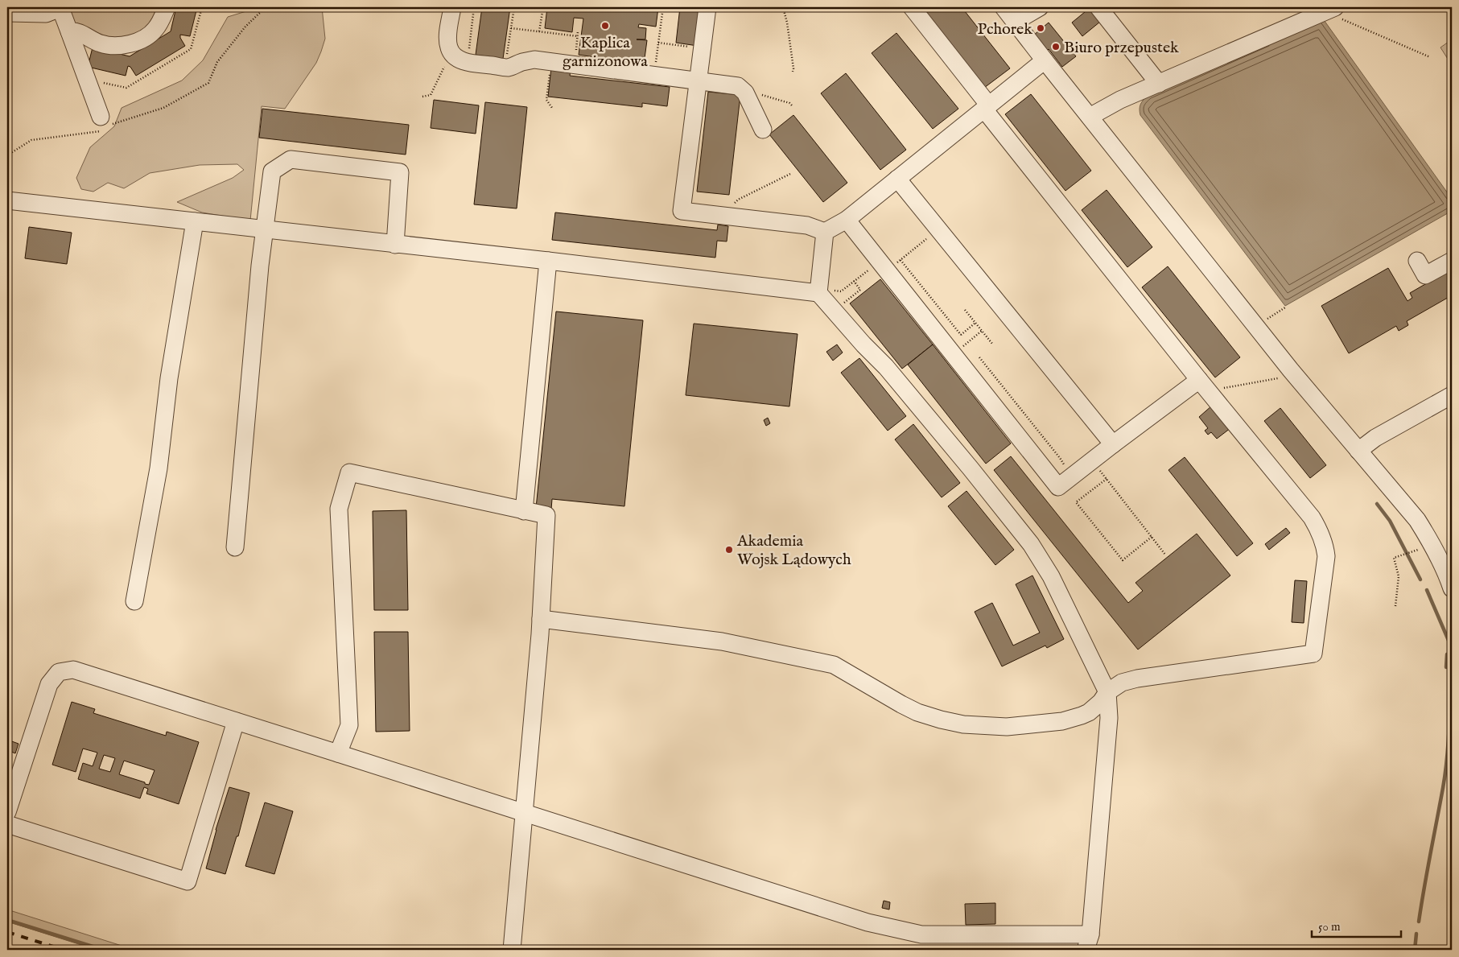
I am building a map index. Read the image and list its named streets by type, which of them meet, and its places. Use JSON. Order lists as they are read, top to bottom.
{
  "places": [
    "Kaplica garnizonowa",
    "Pchorek",
    "Biuro przepustek",
    "Akademia Wojsk Lądowych"
  ],
  "scale_bar": "50 m"
}
